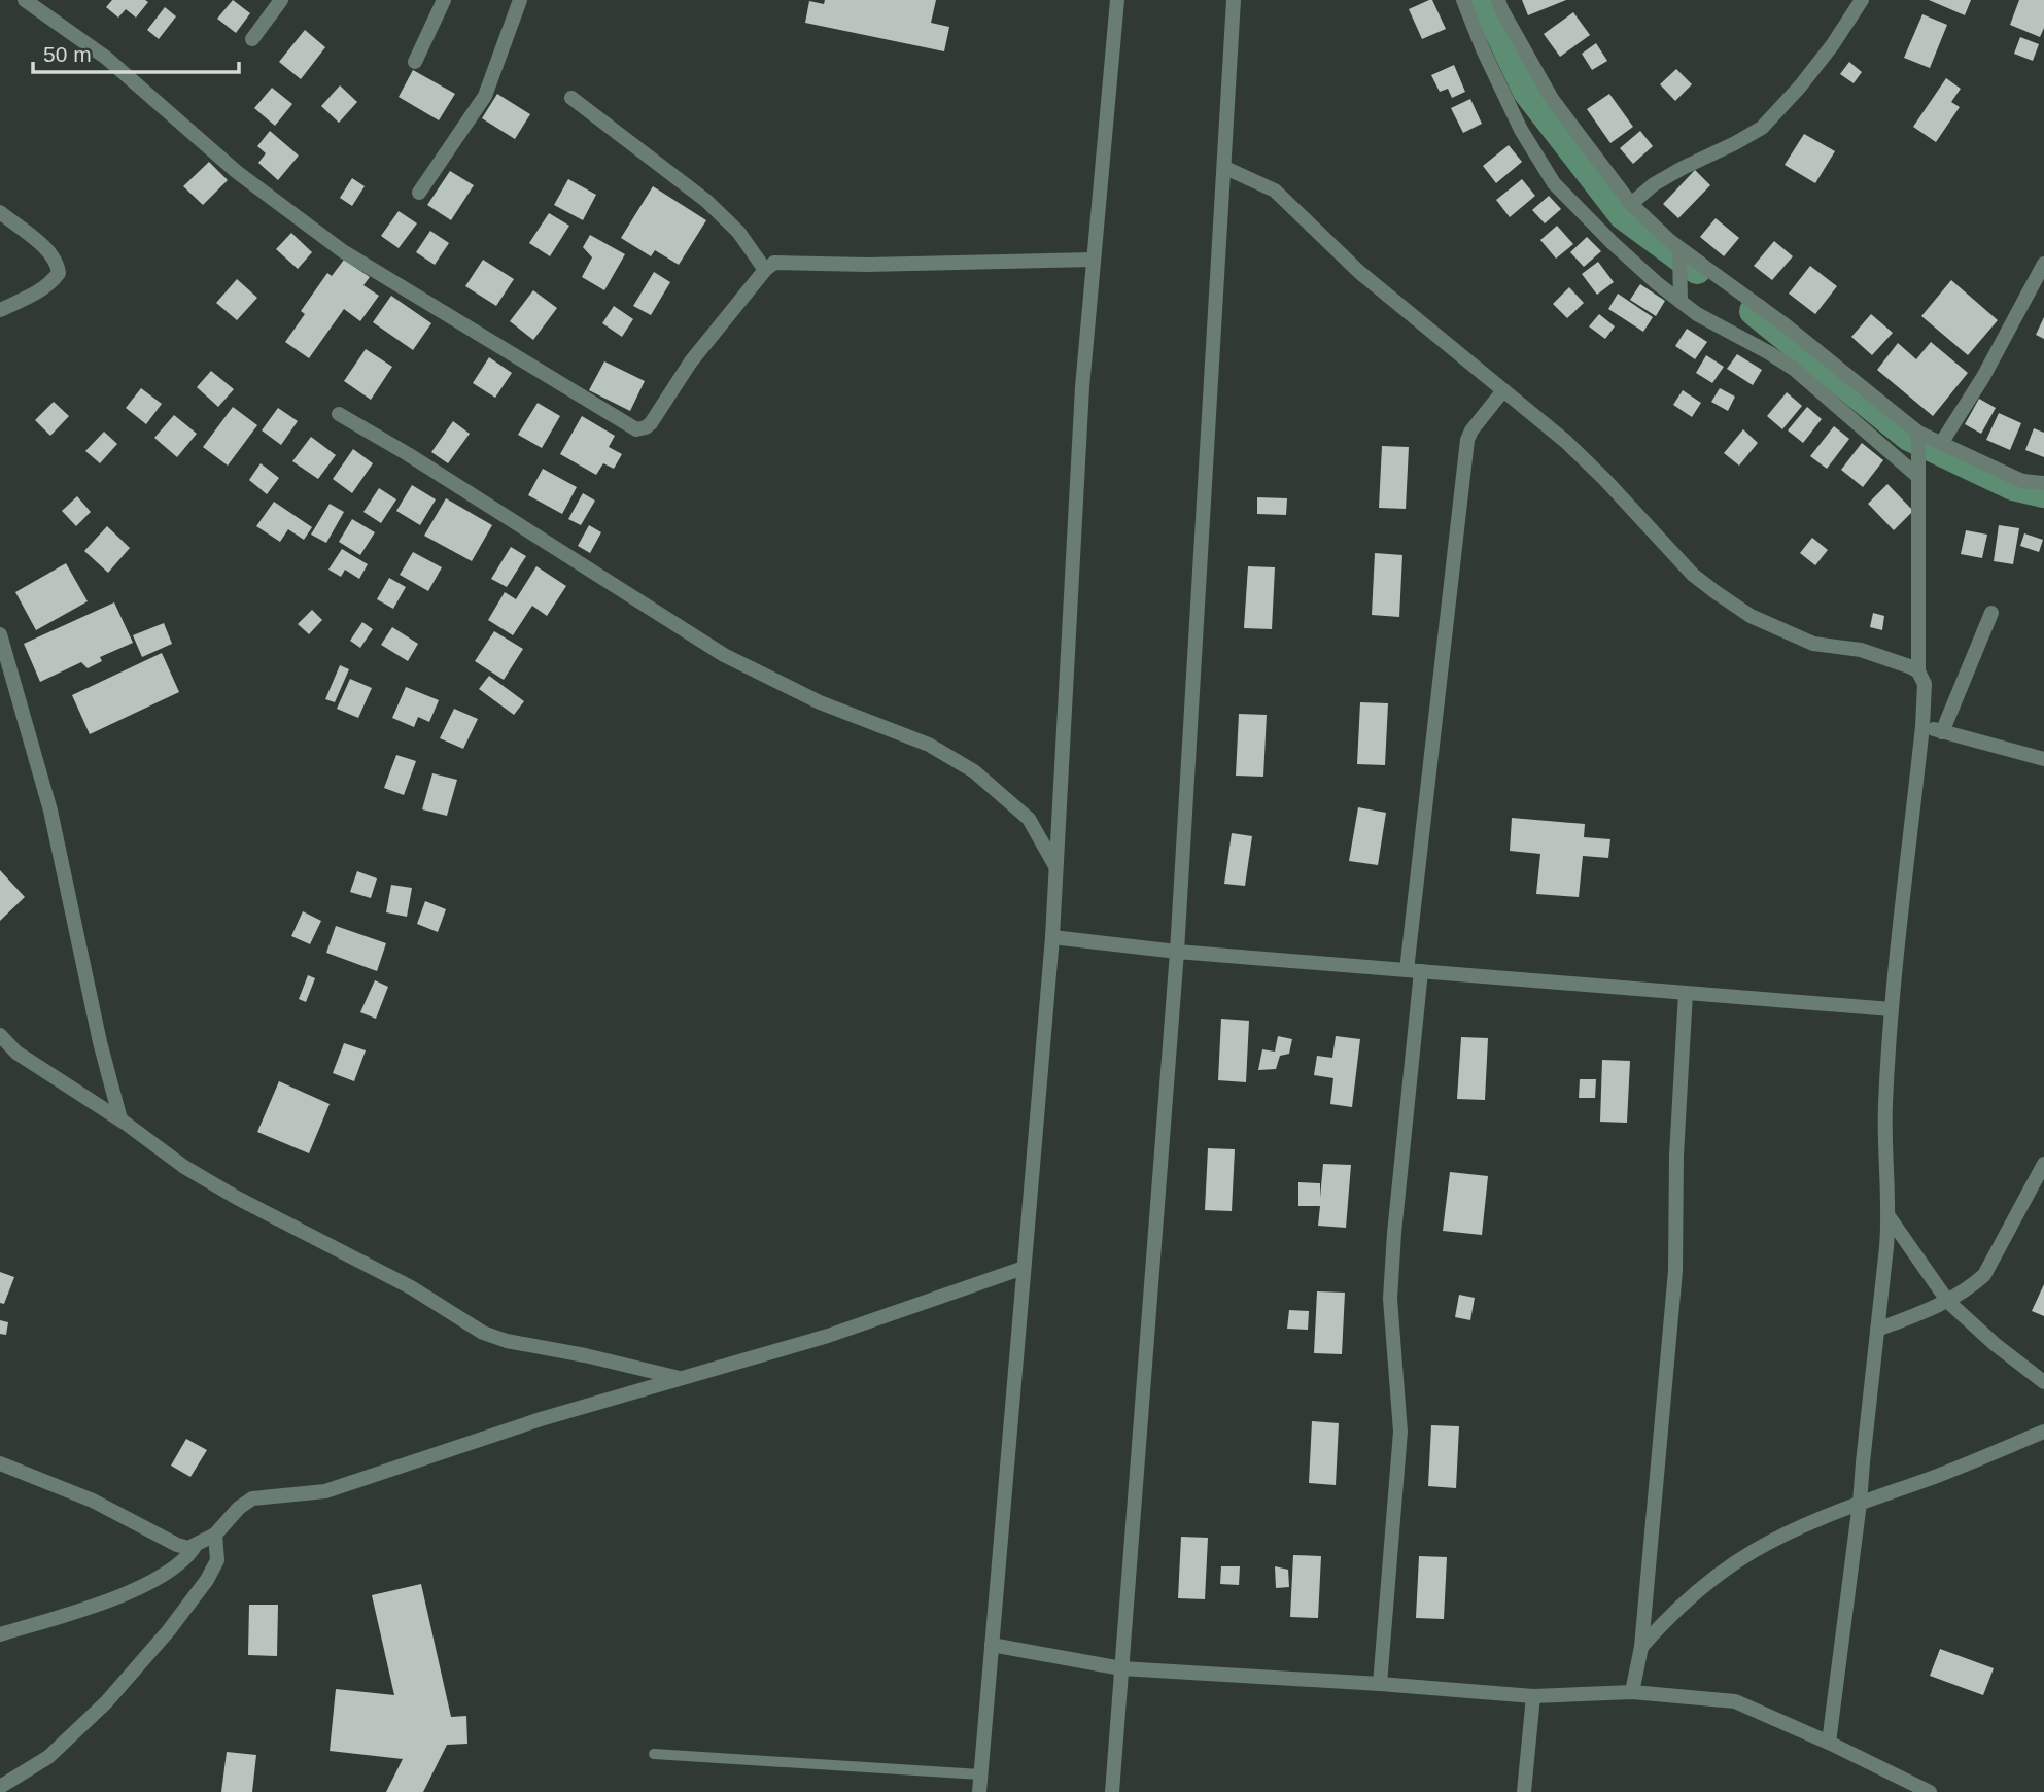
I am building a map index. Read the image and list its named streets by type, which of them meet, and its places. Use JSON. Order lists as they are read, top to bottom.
{
  "scale_bar": "50 m"
}
